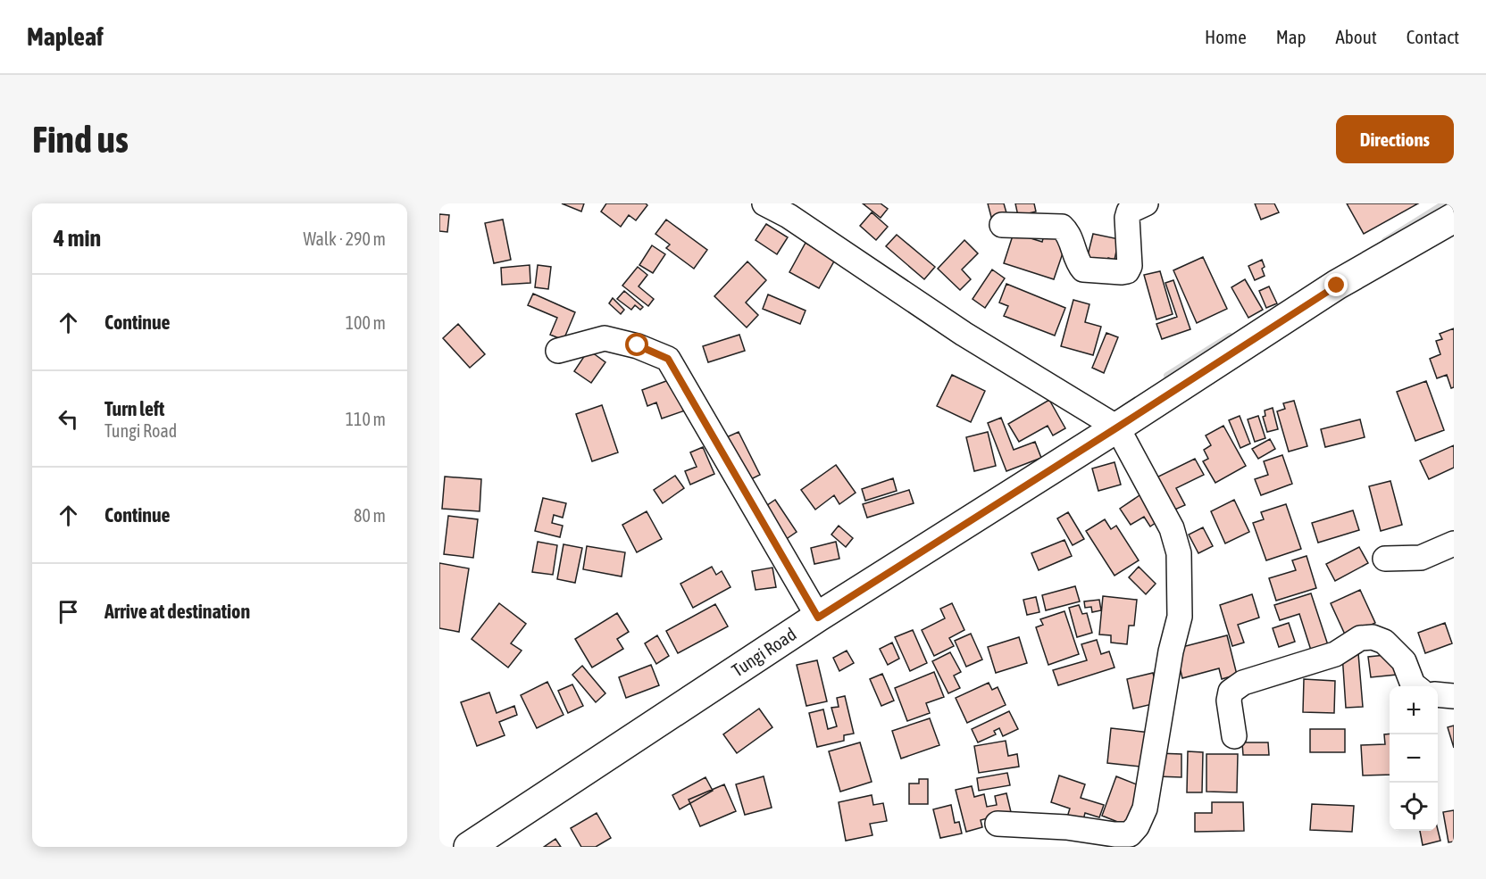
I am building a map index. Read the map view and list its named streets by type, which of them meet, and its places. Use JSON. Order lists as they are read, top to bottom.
{
  "streets": {
    "main road": ["Tungi Road"]
  },
  "page": {
    "header": "Mapleaf",
    "nav": [
      "Home",
      "Map",
      "About",
      "Contact"
    ],
    "buttons": "Directions",
    "title": "Find us",
    "heading": ["4 min", "Walk · 290 m"],
    "list": [
      ["Continue", "100 m"],
      ["Turn left", "Tungi Road", "110 m"],
      ["Continue", "80 m"],
      "Arrive at destination"
    ],
    "map_buttons": ["+", "−"]
  }
}
